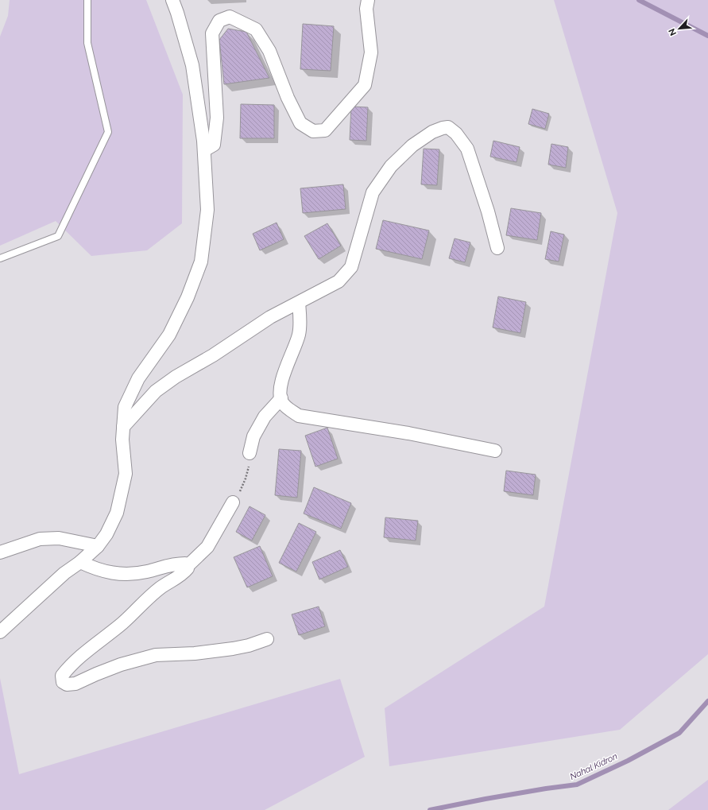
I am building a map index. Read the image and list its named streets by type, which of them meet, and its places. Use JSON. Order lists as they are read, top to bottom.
{
  "water": ["Nahal Kidron"],
  "north": "bottom left"
}
